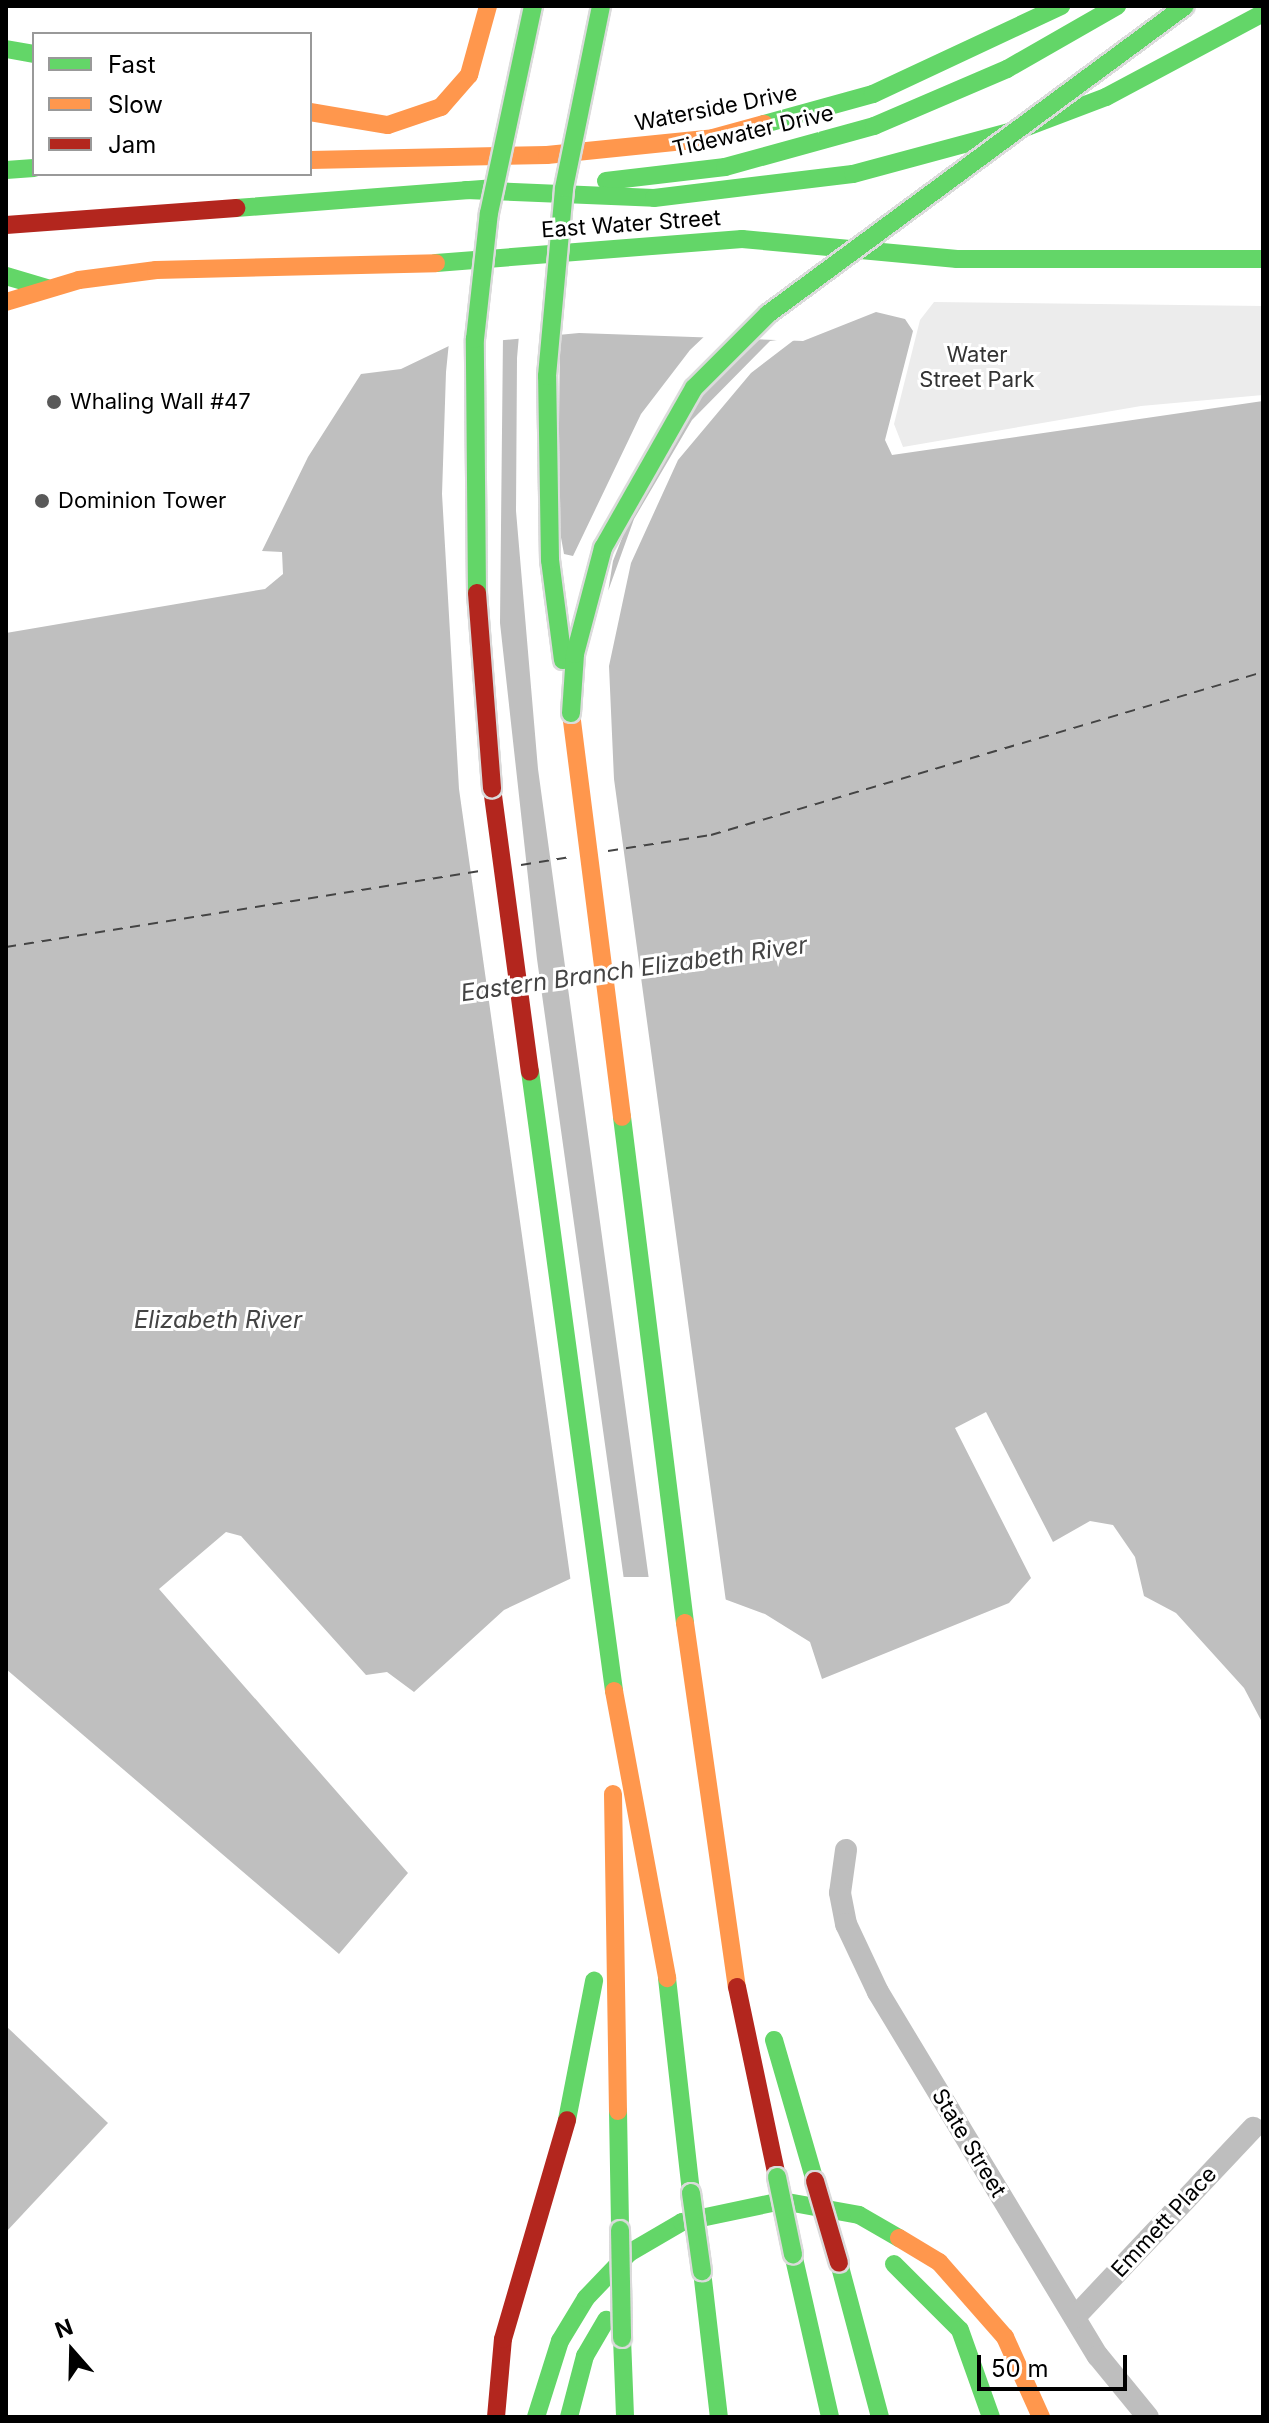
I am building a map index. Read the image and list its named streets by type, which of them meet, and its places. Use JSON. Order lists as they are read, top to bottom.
{
  "streets": {
    "main road": ["Waterside Drive", "Tidewater Drive", "East Water Street"],
    "street": ["State Street", "Emmett Place"]
  },
  "crossings": [
    ["State Street", "Emmett Place"]
  ],
  "water": ["Eastern Branch Elizabeth River", "Elizabeth River"],
  "parks": ["Water Street Park"],
  "places": ["Whaling Wall #47", "Dominion Tower"],
  "legend": ["Fast", "Slow", "Jam"],
  "scale_bar": "50 m",
  "north": "top"
}
